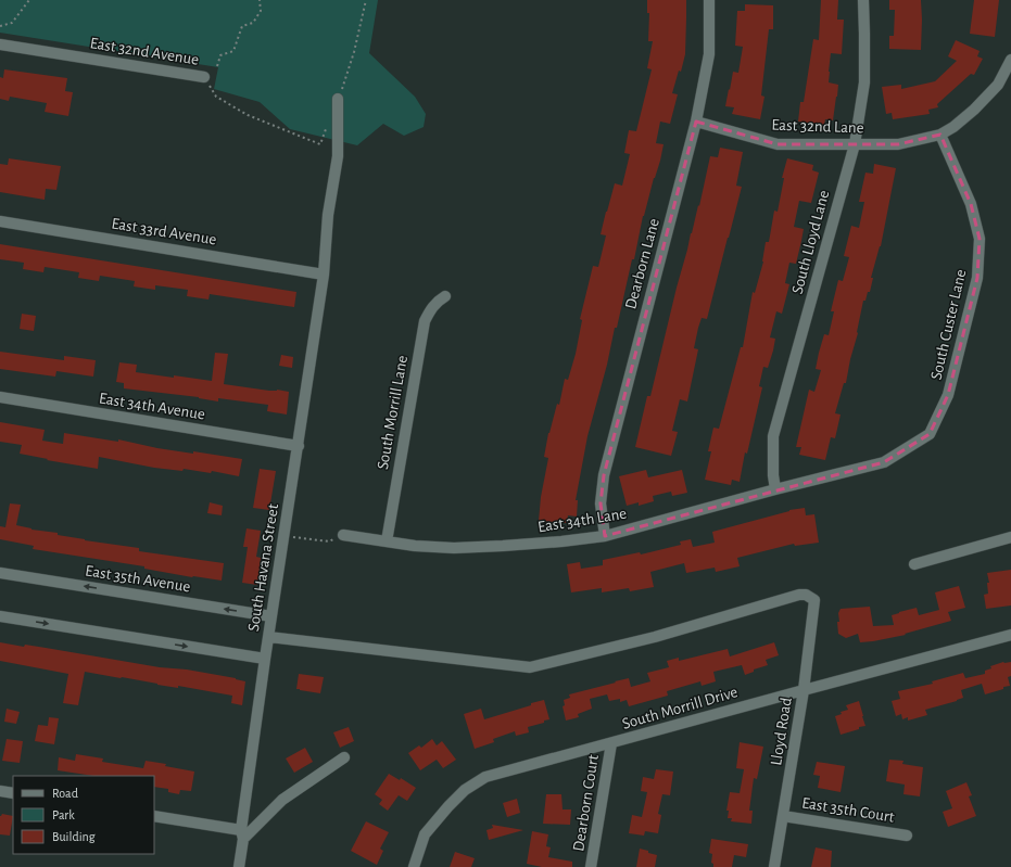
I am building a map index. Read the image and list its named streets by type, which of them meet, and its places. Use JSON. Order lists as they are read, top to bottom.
{
  "streets": {
    "street": [
      "East 32nd Avenue",
      "East 32nd Lane",
      "East 33rd Avenue",
      "South Lloyd Lane",
      "Dearborn Lane",
      "South Custer Lane",
      "East 34th Avenue",
      "South Morrill Lane",
      "East 34th Lane",
      "South Havana Street",
      "East 35th Avenue",
      "South Morrill Drive",
      "Lloyd Road",
      "Dearborn Court",
      "East 35th Court"
    ]
  },
  "crossings": [
    ["East 32nd Lane", "South Lloyd Lane"],
    ["East 32nd Lane", "Dearborn Lane"],
    ["East 32nd Lane", "South Custer Lane"],
    ["East 33rd Avenue", "South Havana Street"],
    ["South Lloyd Lane", "East 34th Lane"],
    ["Dearborn Lane", "East 34th Lane"],
    ["South Custer Lane", "East 34th Lane"],
    ["East 34th Avenue", "South Havana Street"],
    ["South Morrill Lane", "East 34th Lane"],
    ["South Havana Street", "East 35th Avenue"],
    ["South Havana Street", "Lloyd Road"],
    ["South Morrill Drive", "Lloyd Road"],
    ["South Morrill Drive", "Dearborn Court"],
    ["Lloyd Road", "East 35th Court"]
  ],
  "legend": ["Road", "Park", "Building"]
}
